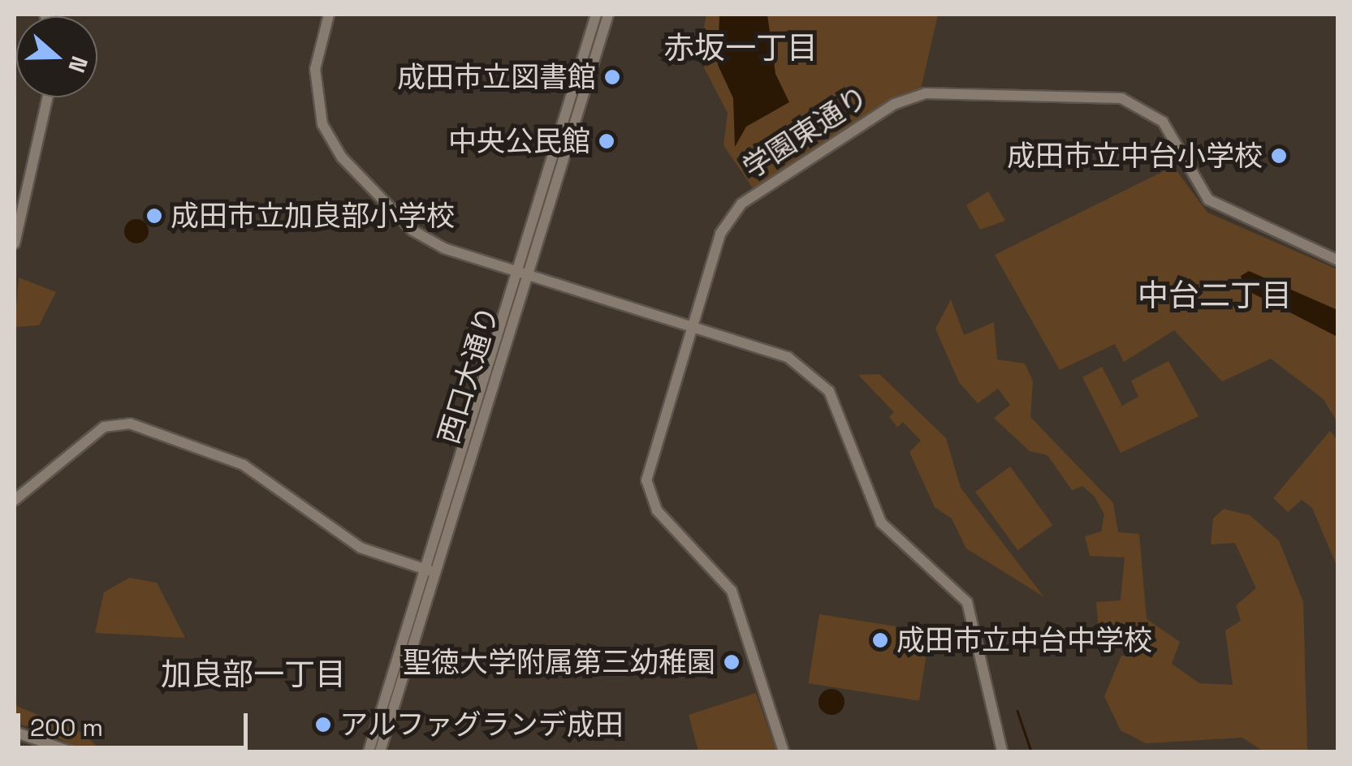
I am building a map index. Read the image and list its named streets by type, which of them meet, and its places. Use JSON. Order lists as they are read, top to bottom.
{
  "streets": {
    "street": ["学園東通り", "西口大通り"]
  },
  "districts": ["赤坂一丁目", "中台二丁目", "加良部一丁目"],
  "places": [
    "成田市立図書館",
    "中央公民館",
    "成田市立中台小学校",
    "成田市立加良部小学校",
    "成田市立中台中学校",
    "聖徳大学附属第三幼稚園",
    "アルファグランデ成田"
  ],
  "scale_bar": "200 m",
  "north": "right"
}
